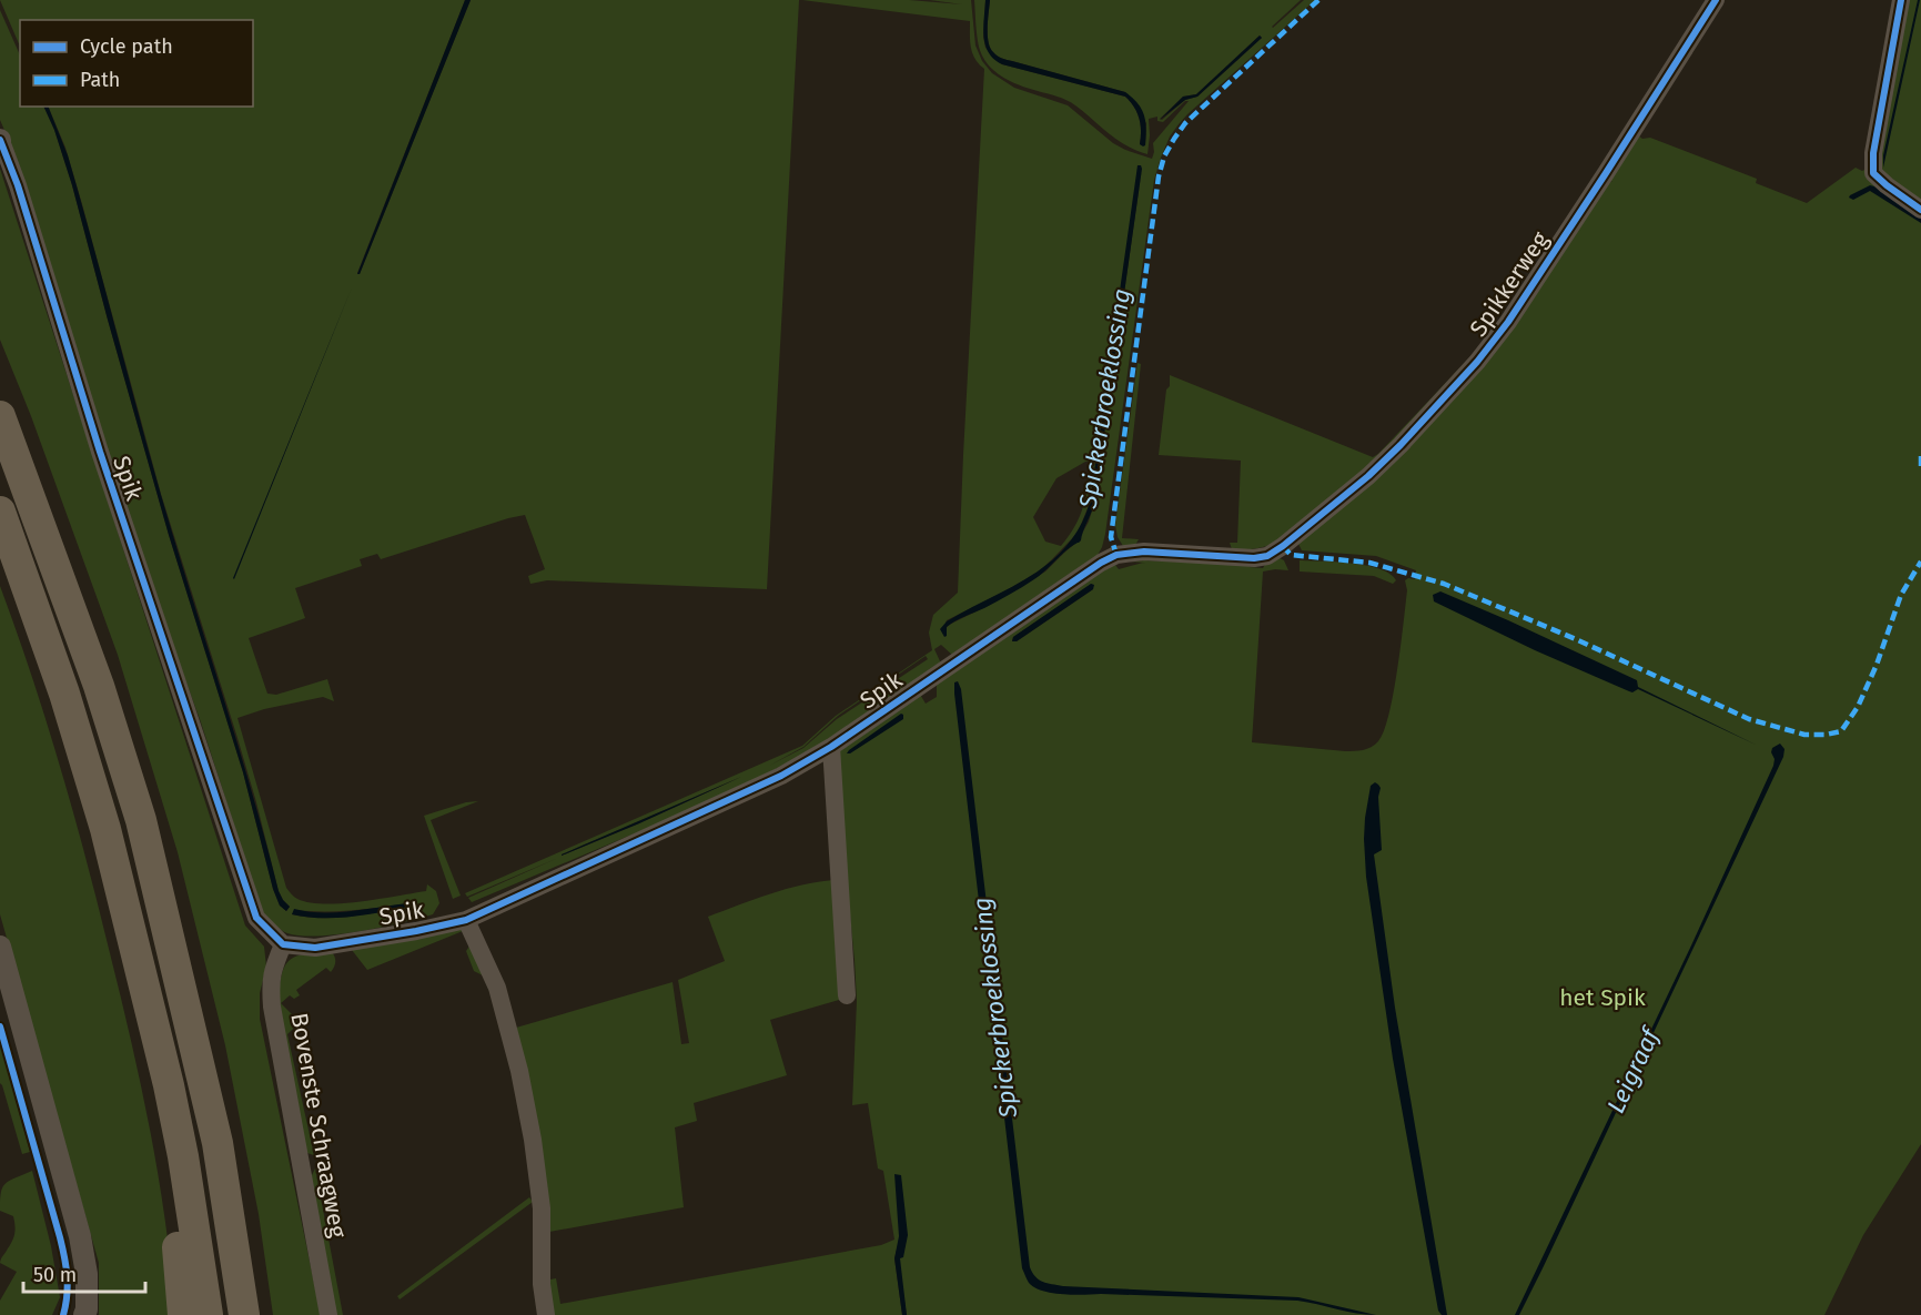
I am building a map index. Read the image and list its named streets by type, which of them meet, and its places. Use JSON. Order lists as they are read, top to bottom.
{
  "streets": {
    "street": ["Spikkerweg", "Spik", "Bovenste Schraagweg"]
  },
  "crossings": [
    ["Spikkerweg", "Spik"],
    ["Spik", "Bovenste Schraagweg"]
  ],
  "water": ["Spickerbroeklossing", "Leigraaf"],
  "parks": ["het Spik"],
  "legend": ["Cycle path", "Path"],
  "scale_bar": "50 m"
}
